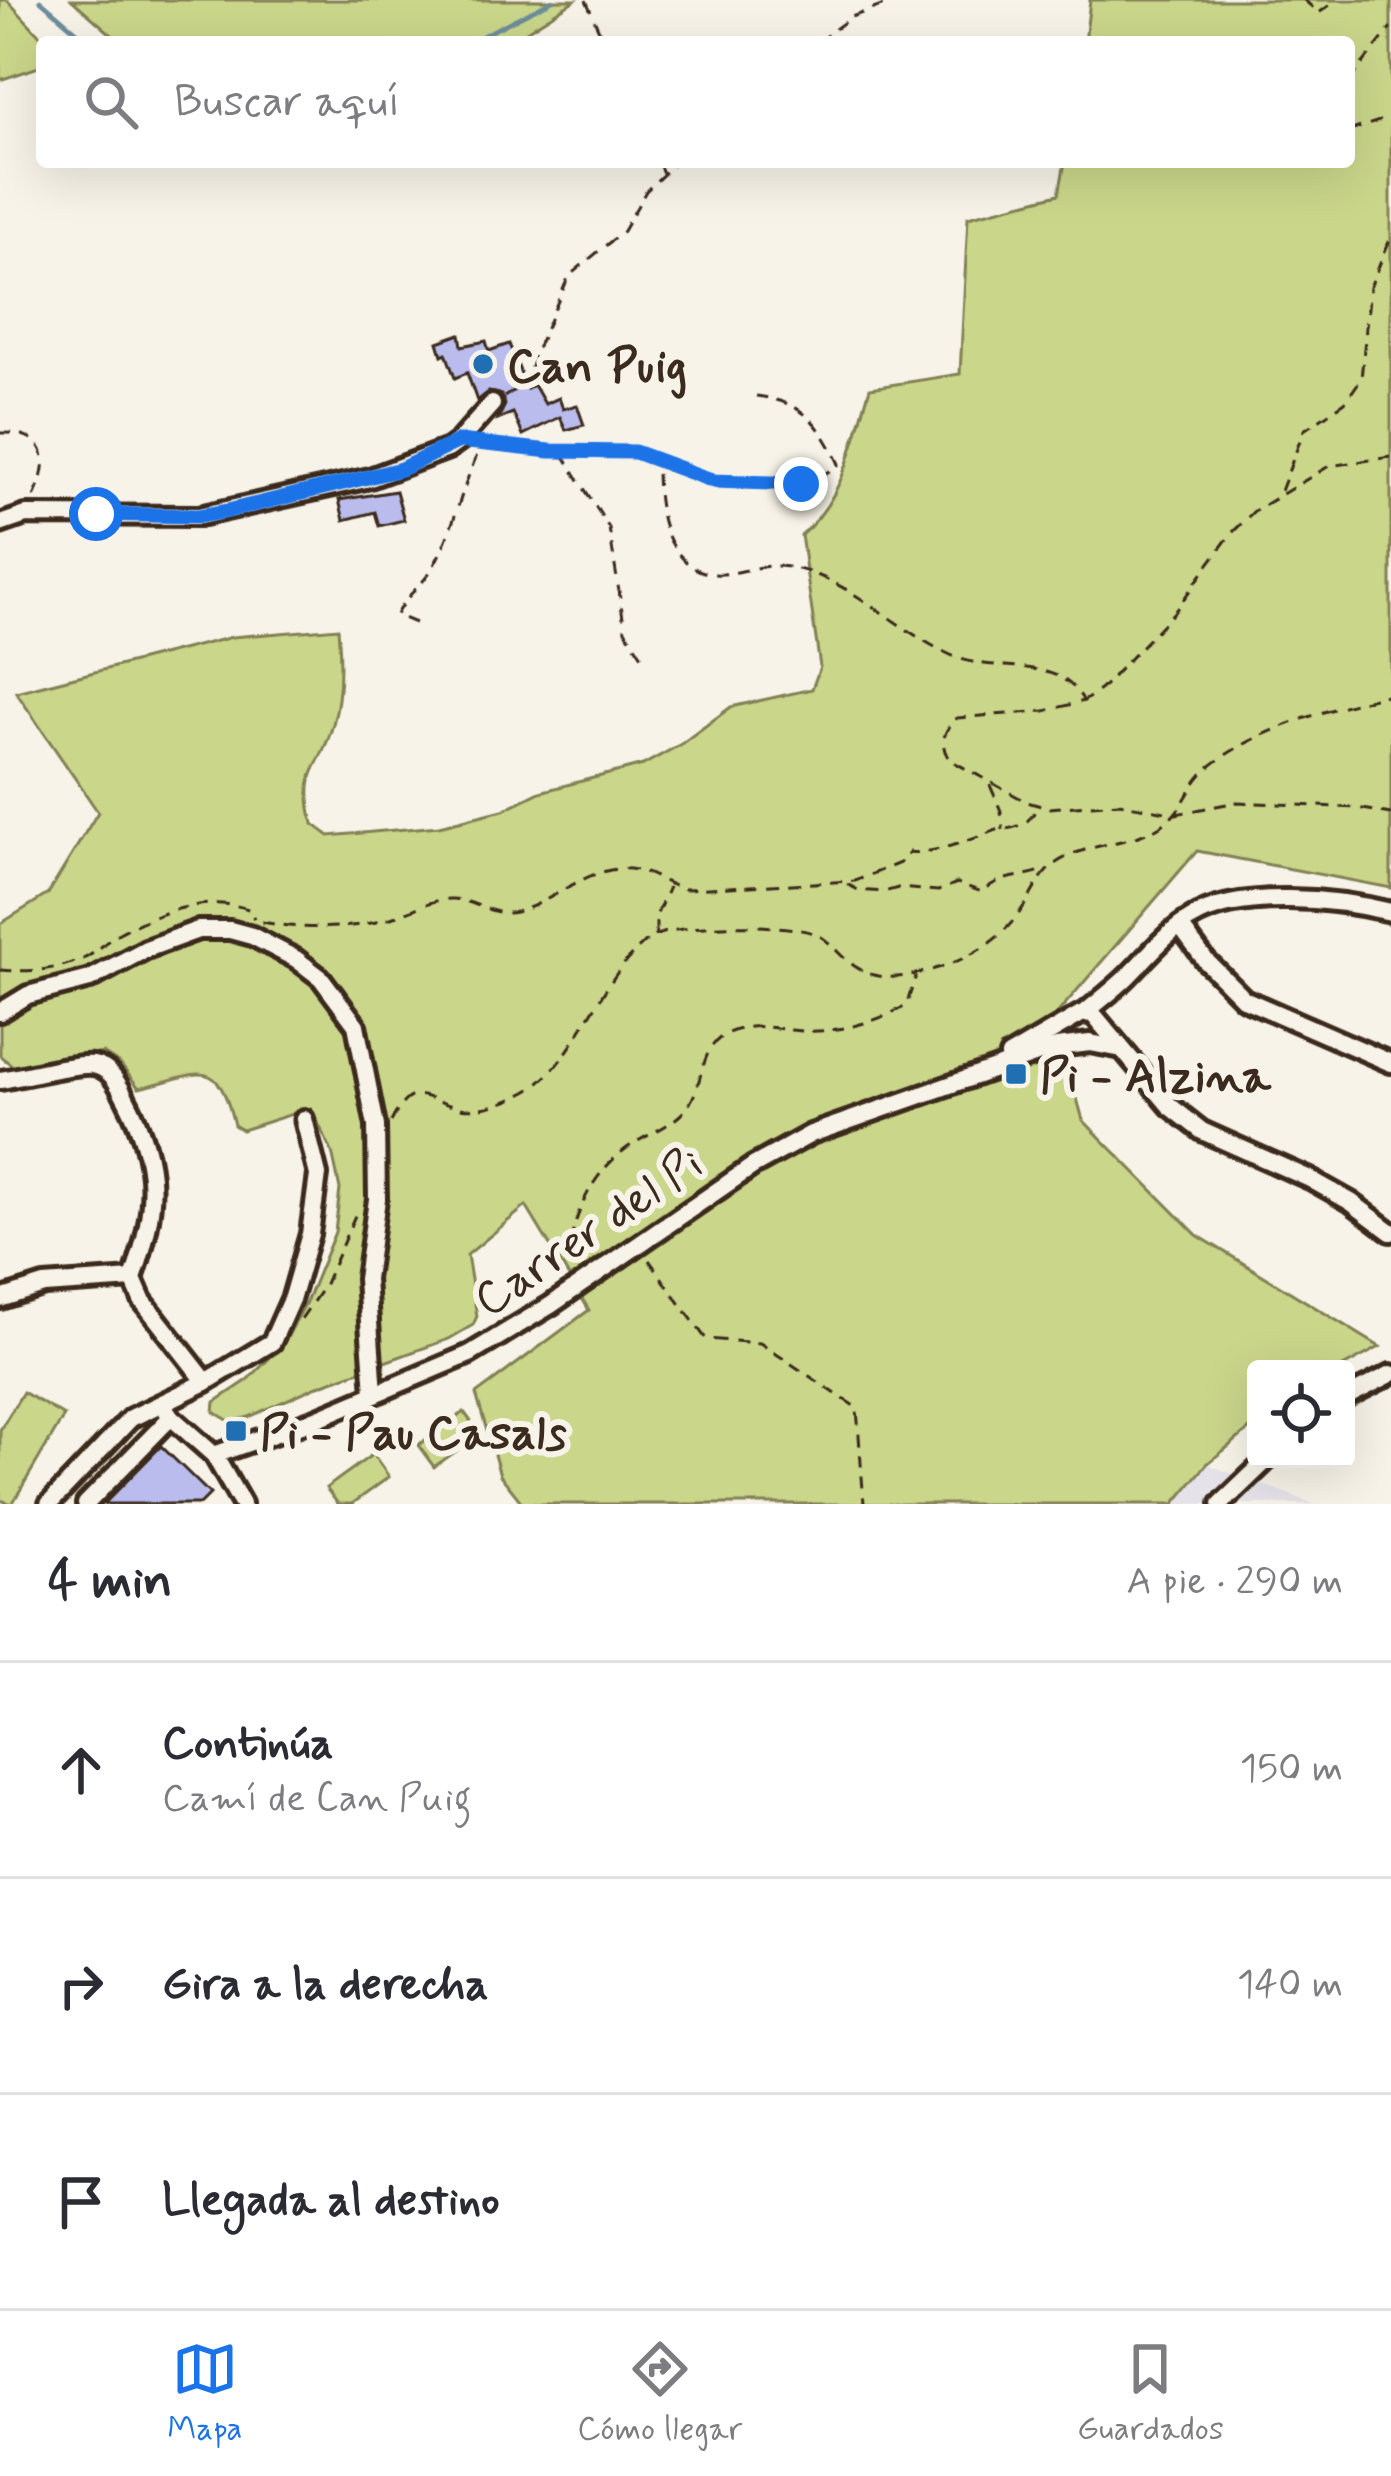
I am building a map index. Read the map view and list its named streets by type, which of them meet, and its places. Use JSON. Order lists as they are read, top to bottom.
{
  "streets": {
    "street": ["Carrer del Pi"]
  },
  "places": {
    "other": ["Can Puig"],
    "transit": ["Pi - Alzina", "Pi - Pau Casals"]
  },
  "page": {
    "search": "Buscar aquí",
    "heading": ["4 min", "A pie · 290 m"],
    "list": [
      ["Continúa", "Camí de Can Puig", "150 m"],
      ["Gira a la derecha", "140 m"],
      "Llegada al destino"
    ],
    "nav": ["Mapa", "Cómo llegar", "Guardados"]
  }
}
